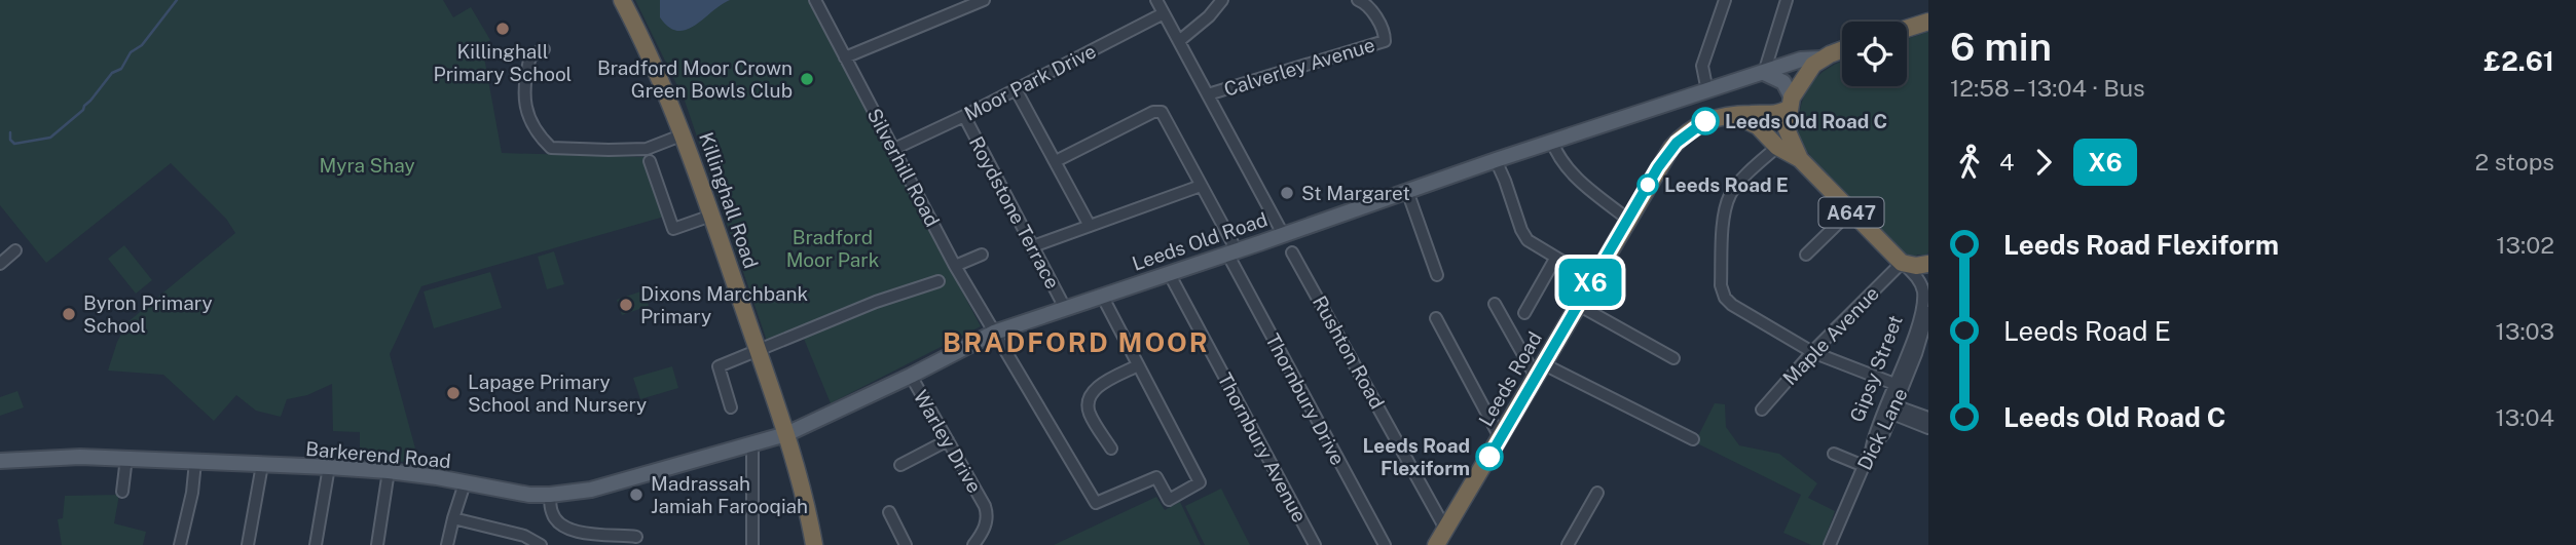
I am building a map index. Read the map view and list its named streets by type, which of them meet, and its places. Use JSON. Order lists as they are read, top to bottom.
{
  "streets": {
    "highway": [
      "Killinghall Road",
      "A647",
      "Gipsy Street",
      "Leeds Road"
    ],
    "main road": ["Leeds Old Road", "Barkerend Road"],
    "street": [
      "Calverley Avenue",
      "Moor Park Drive",
      "Silverhill Road",
      "Roydstone Terrace",
      "Maple Avenue",
      "Rushton Road",
      "Thornbury Drive",
      "Dick Lane",
      "Warley Drive",
      "Thornbury Avenue"
    ]
  },
  "crossings": [
    ["Moor Park Drive", "Silverhill Road"],
    ["Moor Park Drive", "Roydstone Terrace"],
    ["Silverhill Road", "Leeds Old Road"],
    ["Killinghall Road", "Leeds Old Road"],
    ["Killinghall Road", "Barkerend Road"],
    ["Roydstone Terrace", "Leeds Old Road"],
    ["A647", "Gipsy Street"],
    ["A647", "Leeds Road"],
    ["Leeds Old Road", "Thornbury Drive"],
    ["Leeds Old Road", "Warley Drive"],
    ["Leeds Old Road", "Thornbury Avenue"],
    ["Leeds Old Road", "Barkerend Road"],
    ["Maple Avenue", "Gipsy Street"],
    ["Rushton Road", "Leeds Road"],
    ["Gipsy Street", "Dick Lane"]
  ],
  "districts": ["BRADFORD MOOR"],
  "parks": ["Myra Shay", "Bradford Moor Park"],
  "places": [
    "Killinghall Primary School",
    "Bradford Moor Crown Green Bowls Club",
    "Leeds Old Road C",
    "Leeds Road E",
    "St Margaret",
    "Dixons Marchbank Primary",
    "Byron Primary School",
    "Lapage Primary School and Nursery",
    "Leeds Road Flexiform",
    "Madrassah Jamiah Farooqiah"
  ],
  "lines": ["bus line X6"],
  "page": {
    "on_map": "X6",
    "heading": ["6 min", "12:58 – 13:04 · Bus", "£2.61"],
    "legs": ["4", "X6", "2 stops"],
    "list": [
      {
        "name": "Leeds Road Flexiform",
        "value": "13:02"
      },
      {
        "name": "Leeds Road E",
        "value": "13:03"
      },
      {
        "name": "Leeds Old Road C",
        "value": "13:04"
      }
    ]
  }
}
